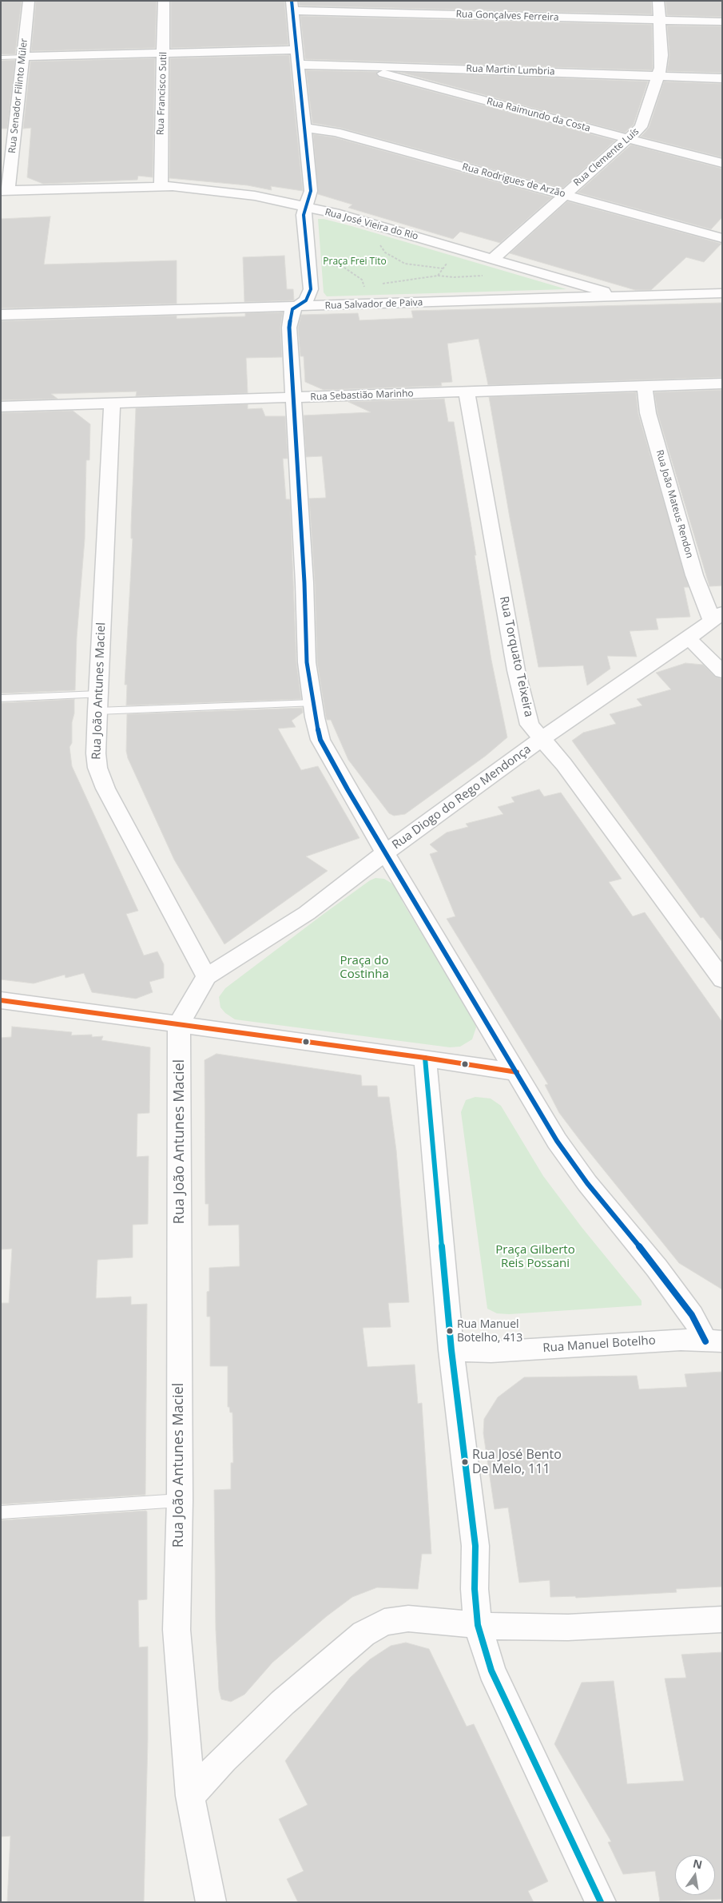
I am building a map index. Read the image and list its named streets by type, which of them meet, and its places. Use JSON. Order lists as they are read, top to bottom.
{
  "streets": {
    "street": [
      "Rua Gonçalves Ferreira",
      "Rua Martin Lumbria",
      "Rua Francisco Sutil",
      "Rua Senador Filinto Müler",
      "Rua Raimundo da Costa",
      "Rua Clemente Luís",
      "Rua Rodrigues de Arzão",
      "Rua José Vieira do Rio",
      "Rua Salvador de Paiva",
      "Rua Sebastião Marinho",
      "Rua João Mateus Rendon",
      "Rua Torquato Teixeira",
      "Rua João Antunes Maciel",
      "Rua Diogo do Rego Mendonça",
      "Rua Manuel Botelho"
    ]
  },
  "crossings": [
    ["Rua Gonçalves Ferreira", "Rua Clemente Luís"],
    ["Rua Martin Lumbria", "Rua Raimundo da Costa"],
    ["Rua Martin Lumbria", "Rua Clemente Luís"],
    ["Rua Francisco Sutil", "Rua José Vieira do Rio"],
    ["Rua Senador Filinto Müler", "Rua José Vieira do Rio"],
    ["Rua Raimundo da Costa", "Rua Clemente Luís"],
    ["Rua Clemente Luís", "Rua Rodrigues de Arzão"],
    ["Rua Clemente Luís", "Rua José Vieira do Rio"],
    ["Rua José Vieira do Rio", "Rua Salvador de Paiva"],
    ["Rua Sebastião Marinho", "Rua João Mateus Rendon"],
    ["Rua Sebastião Marinho", "Rua Torquato Teixeira"],
    ["Rua Sebastião Marinho", "Rua João Antunes Maciel"],
    ["Rua João Mateus Rendon", "Rua Diogo do Rego Mendonça"],
    ["Rua Torquato Teixeira", "Rua Diogo do Rego Mendonça"],
    ["Rua João Antunes Maciel", "Rua Diogo do Rego Mendonça"]
  ],
  "parks": ["Praça Frei Tito", "Praça do Costinha", "Praça Gilberto Reis Possani"],
  "places": ["Rua Manuel Botelho, 413", "Rua José Bento De Melo, 111"],
  "north": "top"
}
